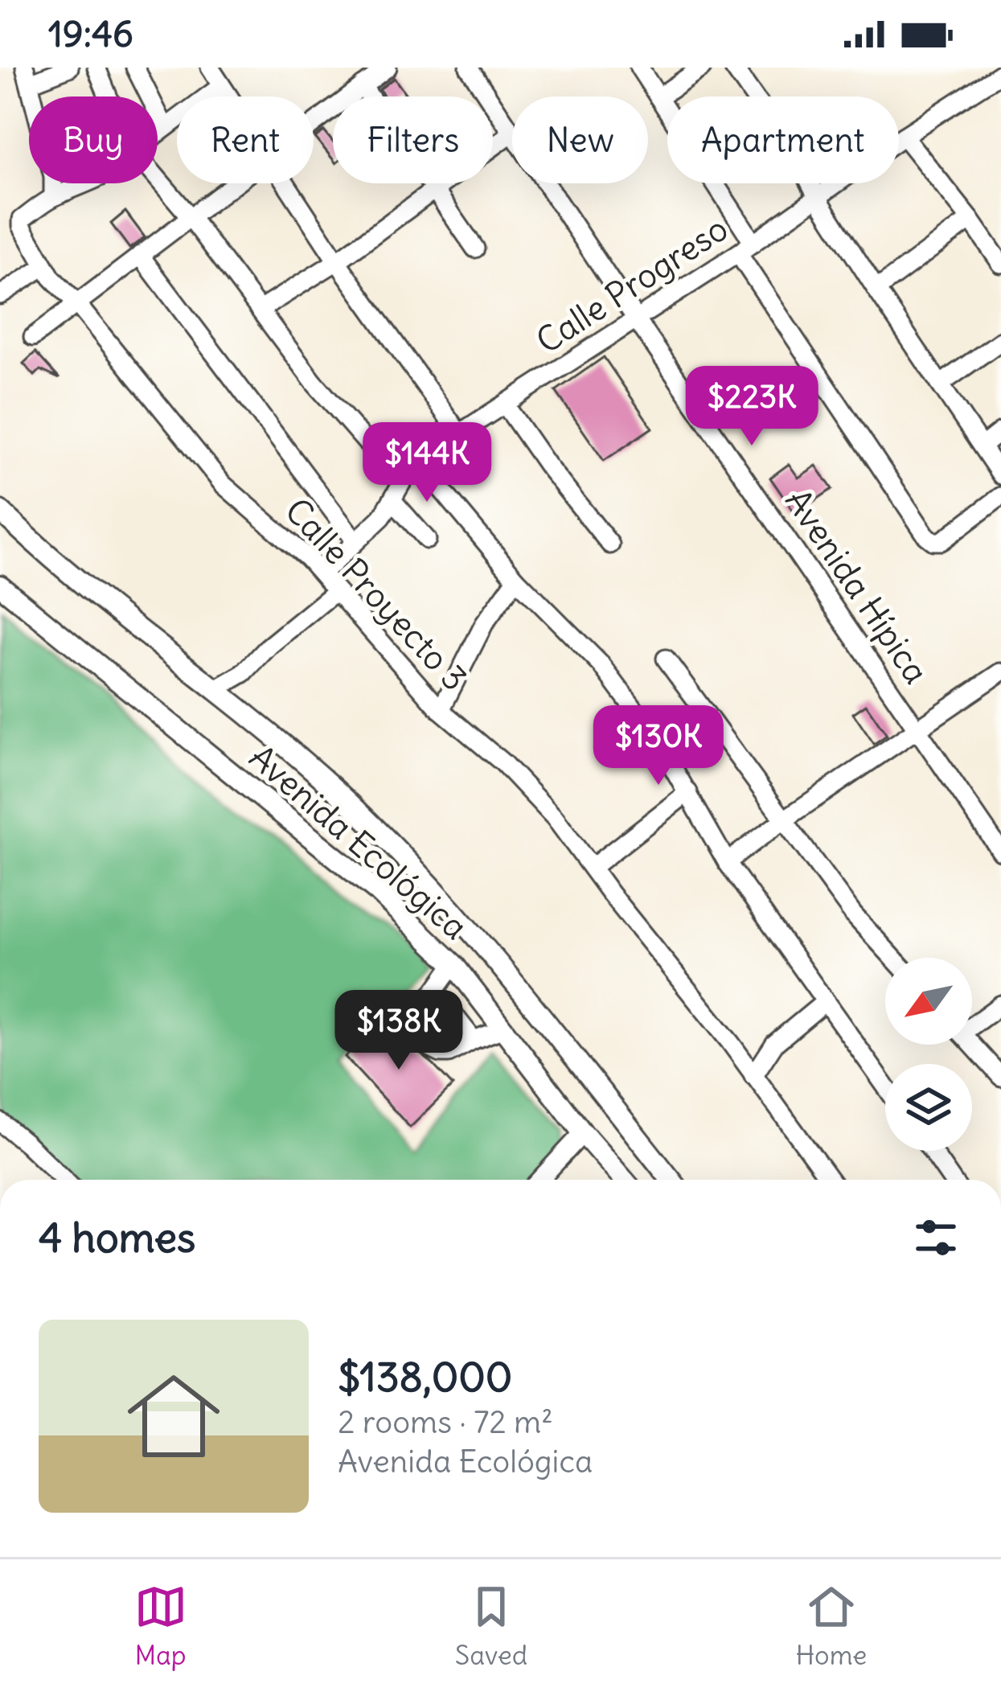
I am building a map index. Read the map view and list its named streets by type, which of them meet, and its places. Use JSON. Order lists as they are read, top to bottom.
{
  "streets": {
    "main road": ["Avenida Ecológica"],
    "street": ["Calle Progreso", "Avenida Hípica", "Calle Proyecto 3"]
  },
  "crossings": [
    ["Calle Progreso", "Avenida Hípica"],
    ["Calle Progreso", "Calle Proyecto 3"]
  ],
  "north": "bottom left",
  "page": {
    "status": "19:46",
    "chip": [
      "Buy",
      "Rent",
      "Filters",
      "New",
      "Apartment"
    ],
    "price": [
      "$223K",
      "$144K",
      "$130K",
      "$138K"
    ],
    "heading": "4 homes",
    "list": [
      {
        "name": "$138,000",
        "note": "2 rooms · 72 m² · Avenida Ecológica"
      }
    ],
    "tabs": ["Map", "Saved", "Home"]
  }
}
